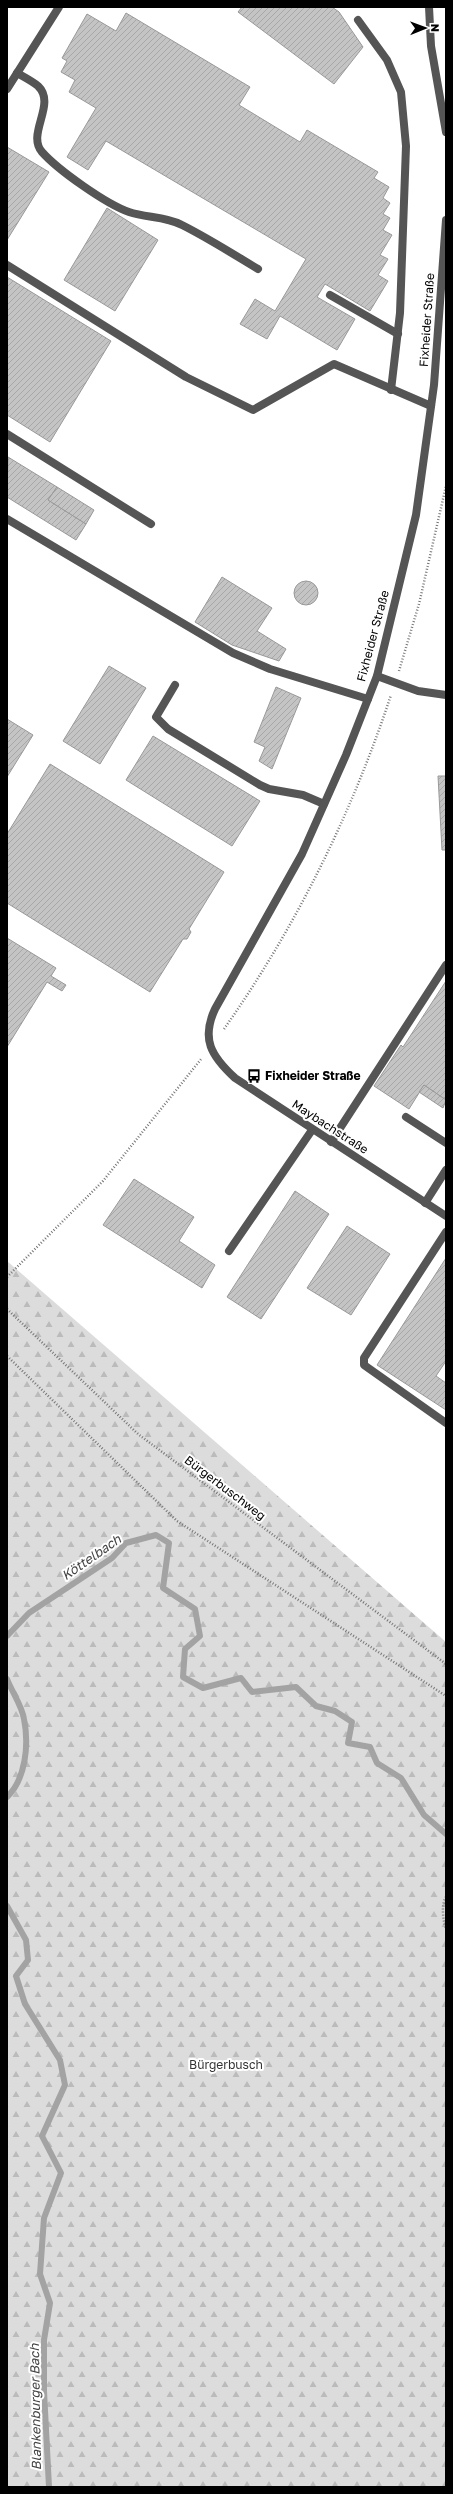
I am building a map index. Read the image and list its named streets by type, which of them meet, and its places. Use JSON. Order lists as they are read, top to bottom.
{
  "streets": {
    "street": ["Fixheider Straße", "Maybachstraße"],
    "path": ["Bürgerbuschweg"]
  },
  "crossings": [
    ["Fixheider Straße", "Maybachstraße"]
  ],
  "water": ["Köttelbach", "Blankenburger Bach"],
  "parks": ["Bürgerbusch"],
  "places": {
    "bus stop": ["Fixheider Straße"]
  },
  "north": "right"
}
